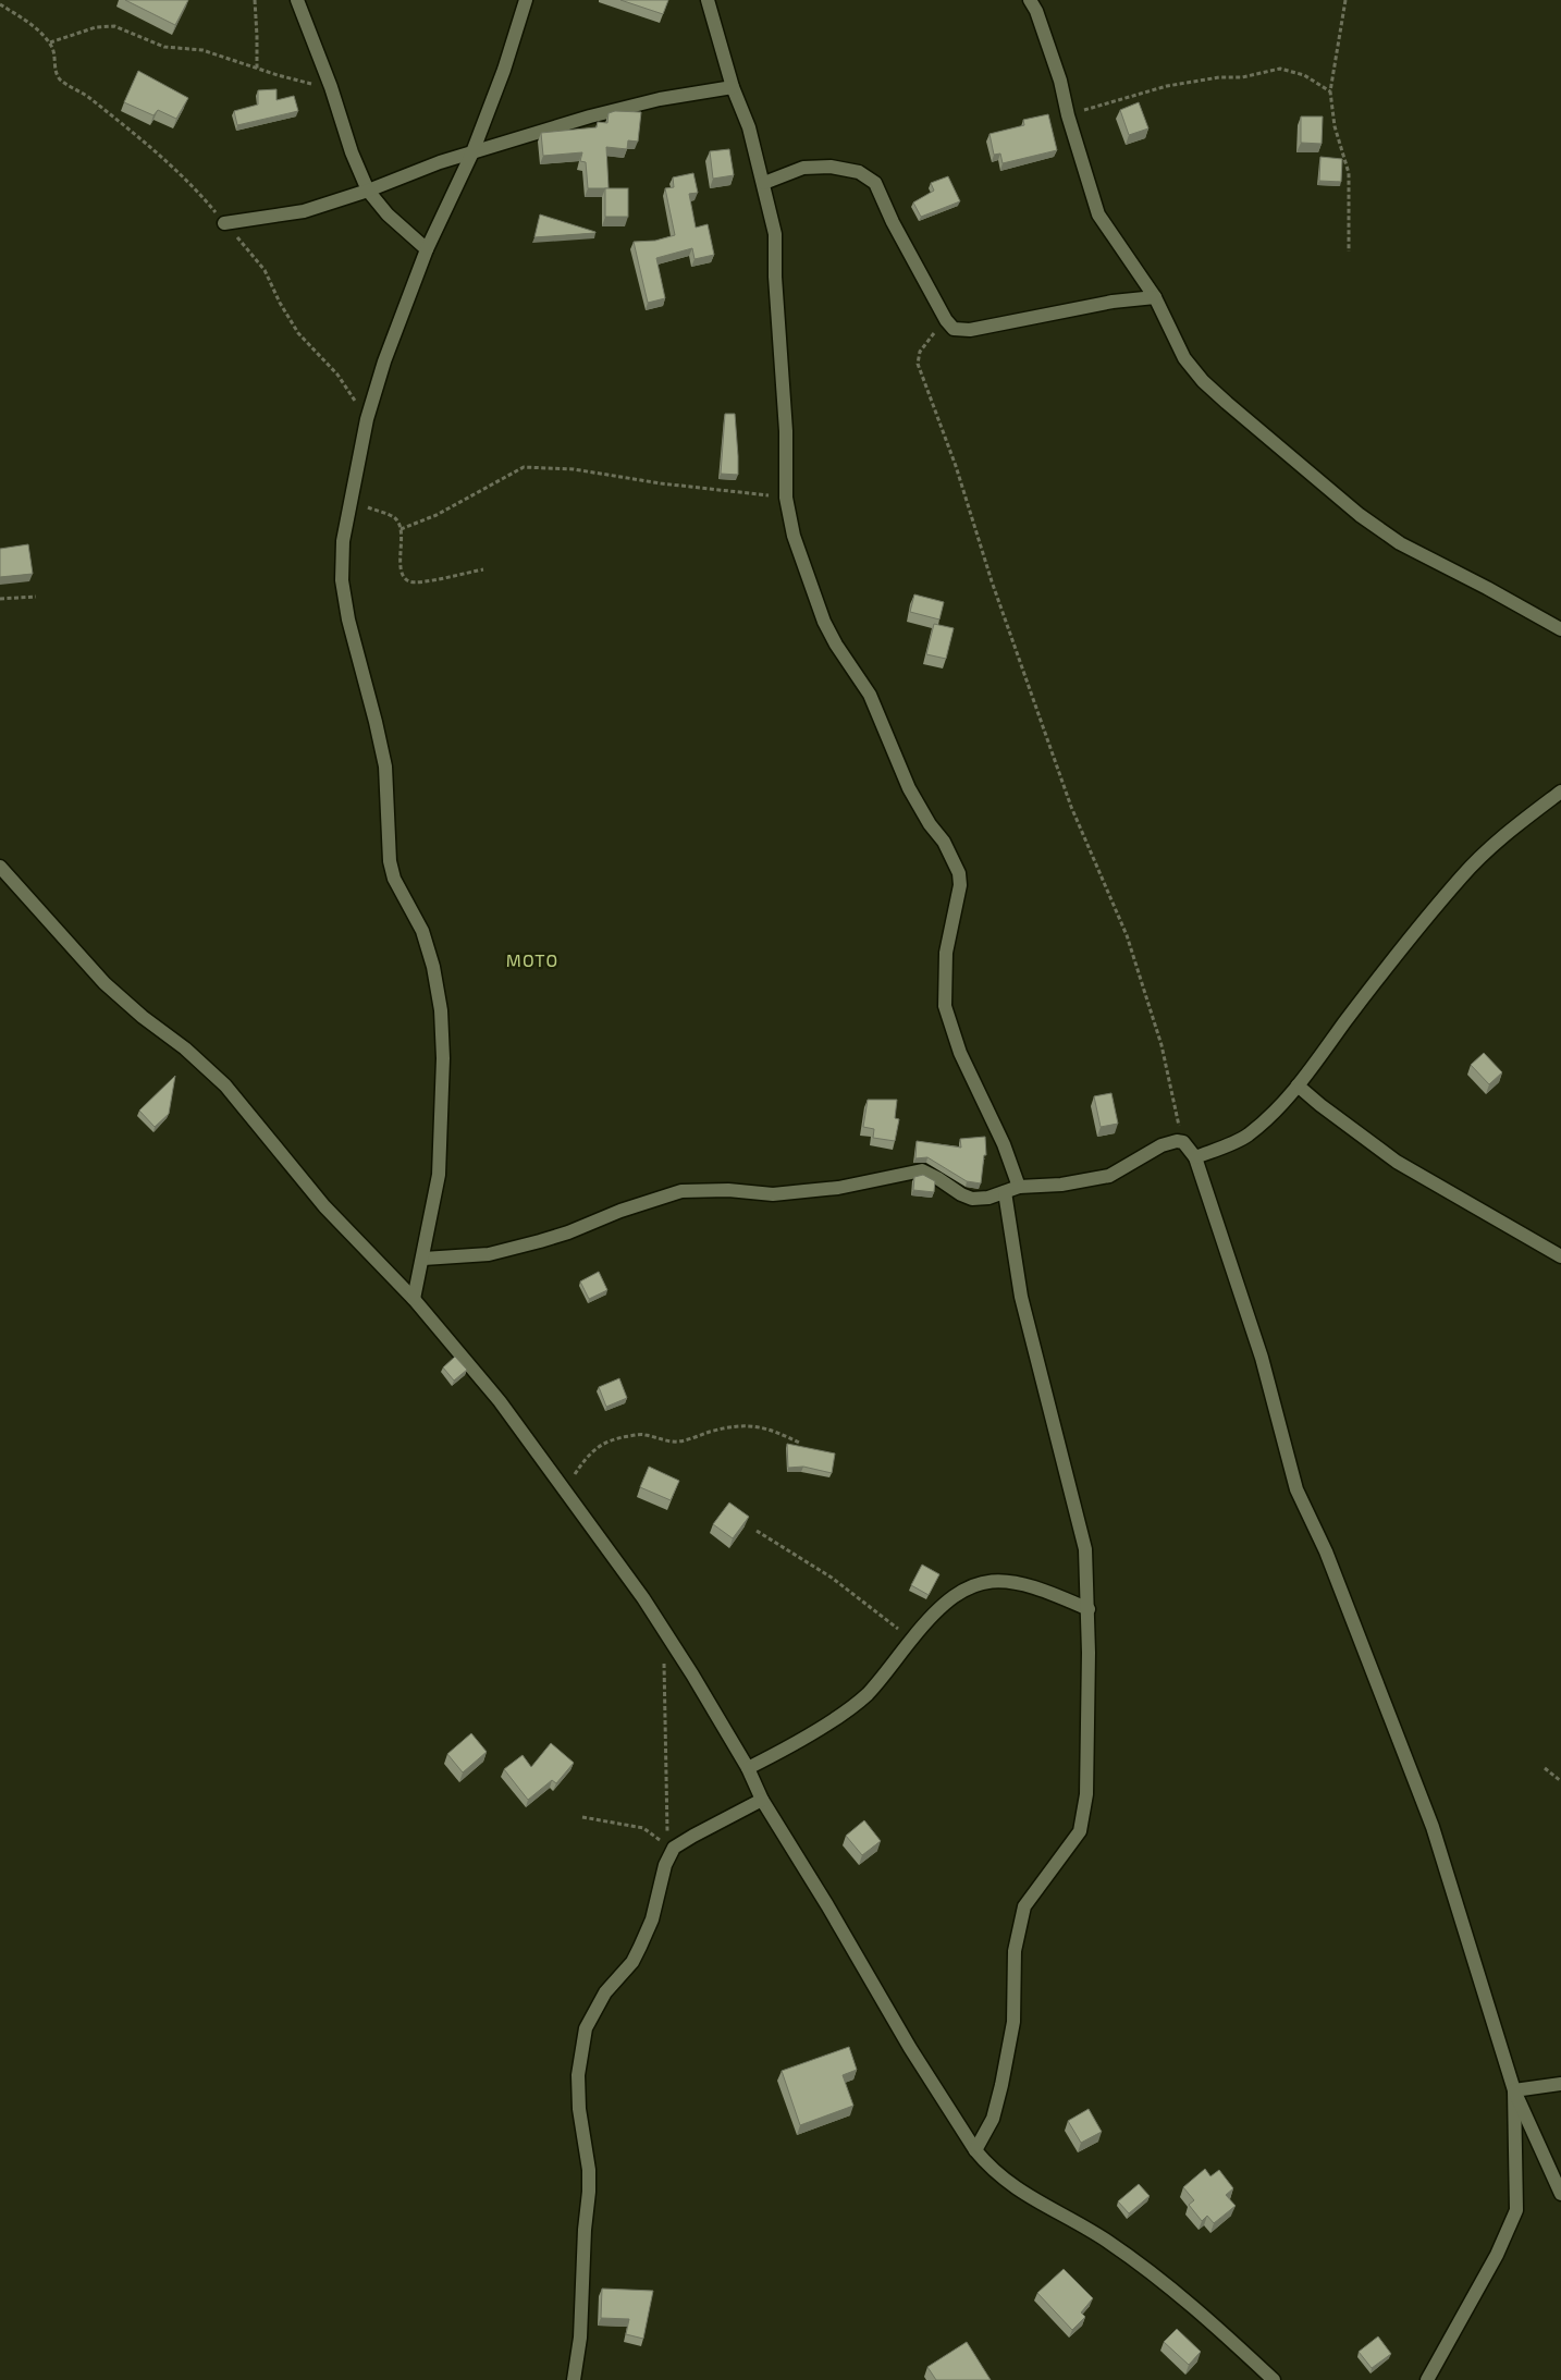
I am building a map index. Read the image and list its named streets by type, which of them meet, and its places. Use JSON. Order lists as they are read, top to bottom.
{
  "districts": ["MOTO"]
}
